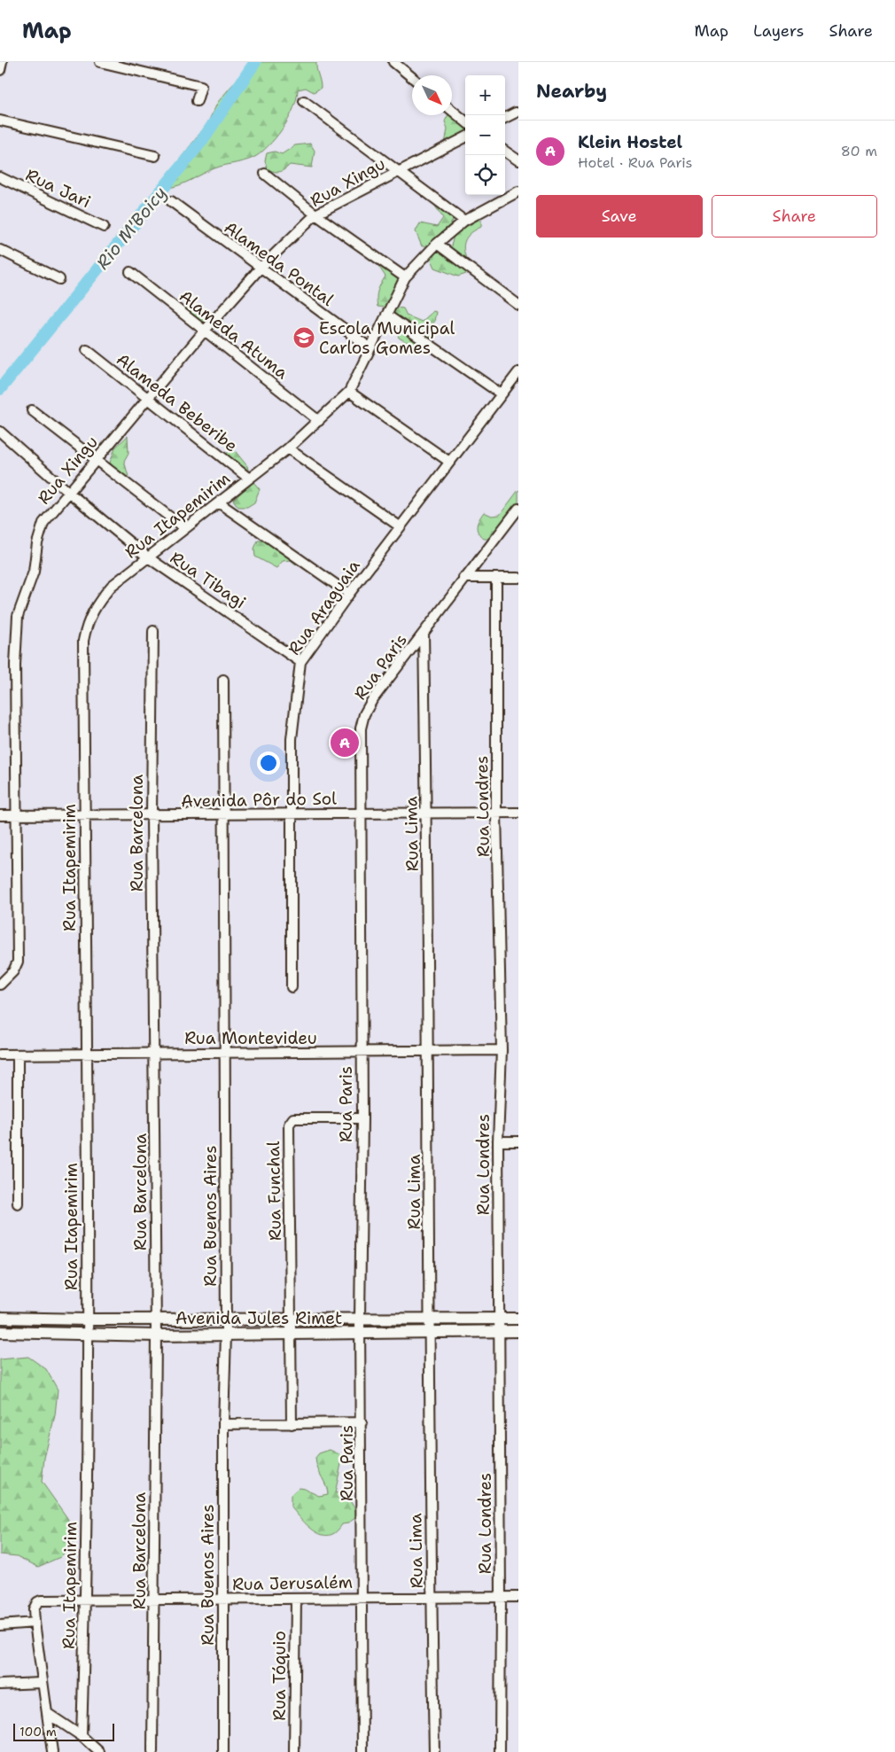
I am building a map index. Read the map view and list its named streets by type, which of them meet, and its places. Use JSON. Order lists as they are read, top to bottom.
{
  "streets": {
    "main road": ["Avenida Jules Rimet"],
    "street": [
      "Rua Xingu",
      "Rua Jari",
      "Alameda Pontal",
      "Alameda Atuma",
      "Alameda Beberibe",
      "Rua Itapemirim",
      "Rua Tibagi",
      "Rua Araguaia",
      "Rua Paris",
      "Avenida Pôr do Sol",
      "Rua Londres",
      "Rua Barcelona",
      "Rua Lima",
      "Rua Montevideu",
      "Rua Funchal",
      "Rua Buenos Aires",
      "Rua Jerusalém",
      "Rua Tóquio"
    ]
  },
  "crossings": [
    ["Rua Xingu", "Alameda Pontal"],
    ["Rua Xingu", "Alameda Atuma"],
    ["Rua Xingu", "Alameda Beberibe"],
    ["Rua Xingu", "Rua Tibagi"],
    ["Rua Xingu", "Avenida Pôr do Sol"],
    ["Alameda Pontal", "Rua Itapemirim"],
    ["Alameda Atuma", "Rua Itapemirim"],
    ["Alameda Beberibe", "Rua Itapemirim"],
    ["Rua Itapemirim", "Rua Tibagi"],
    ["Rua Itapemirim", "Avenida Pôr do Sol"],
    ["Rua Itapemirim", "Rua Montevideu"],
    ["Rua Itapemirim", "Avenida Jules Rimet"],
    ["Rua Itapemirim", "Rua Jerusalém"],
    ["Rua Tibagi", "Rua Araguaia"],
    ["Rua Araguaia", "Avenida Pôr do Sol"],
    ["Rua Paris", "Avenida Pôr do Sol"],
    ["Rua Paris", "Rua Lima"],
    ["Rua Paris", "Rua Montevideu"],
    ["Rua Paris", "Rua Funchal"],
    ["Rua Paris", "Avenida Jules Rimet"],
    ["Rua Paris", "Rua Jerusalém"],
    ["Avenida Pôr do Sol", "Rua Londres"],
    ["Avenida Pôr do Sol", "Rua Barcelona"],
    ["Avenida Pôr do Sol", "Rua Lima"],
    ["Avenida Pôr do Sol", "Rua Buenos Aires"],
    ["Rua Londres", "Rua Montevideu"],
    ["Rua Londres", "Avenida Jules Rimet"],
    ["Rua Londres", "Rua Jerusalém"],
    ["Rua Barcelona", "Rua Montevideu"],
    ["Rua Barcelona", "Avenida Jules Rimet"],
    ["Rua Barcelona", "Rua Jerusalém"],
    ["Rua Lima", "Rua Montevideu"],
    ["Rua Lima", "Avenida Jules Rimet"],
    ["Rua Lima", "Rua Jerusalém"],
    ["Rua Montevideu", "Rua Buenos Aires"],
    ["Rua Funchal", "Avenida Jules Rimet"],
    ["Rua Buenos Aires", "Avenida Jules Rimet"],
    ["Rua Buenos Aires", "Rua Jerusalém"],
    ["Rua Jerusalém", "Rua Tóquio"]
  ],
  "water": ["Rio M'Boicy"],
  "places": {
    "school or university": ["Escola Municipal Carlos Gomes"]
  },
  "scale_bar": "100 m",
  "north": "bottom right",
  "page": {
    "header": "Map",
    "nav": ["Map", "Layers", "Share"],
    "heading": "Nearby",
    "map_buttons": ["+", "−"],
    "list": [
      {
        "mark": "A",
        "name": "Klein Hostel",
        "note": "Hotel · Rua Paris",
        "value": "80 m"
      }
    ],
    "buttons": ["Save", "Share"],
    "pins": "A",
    "scale": "100 m"
  }
}
